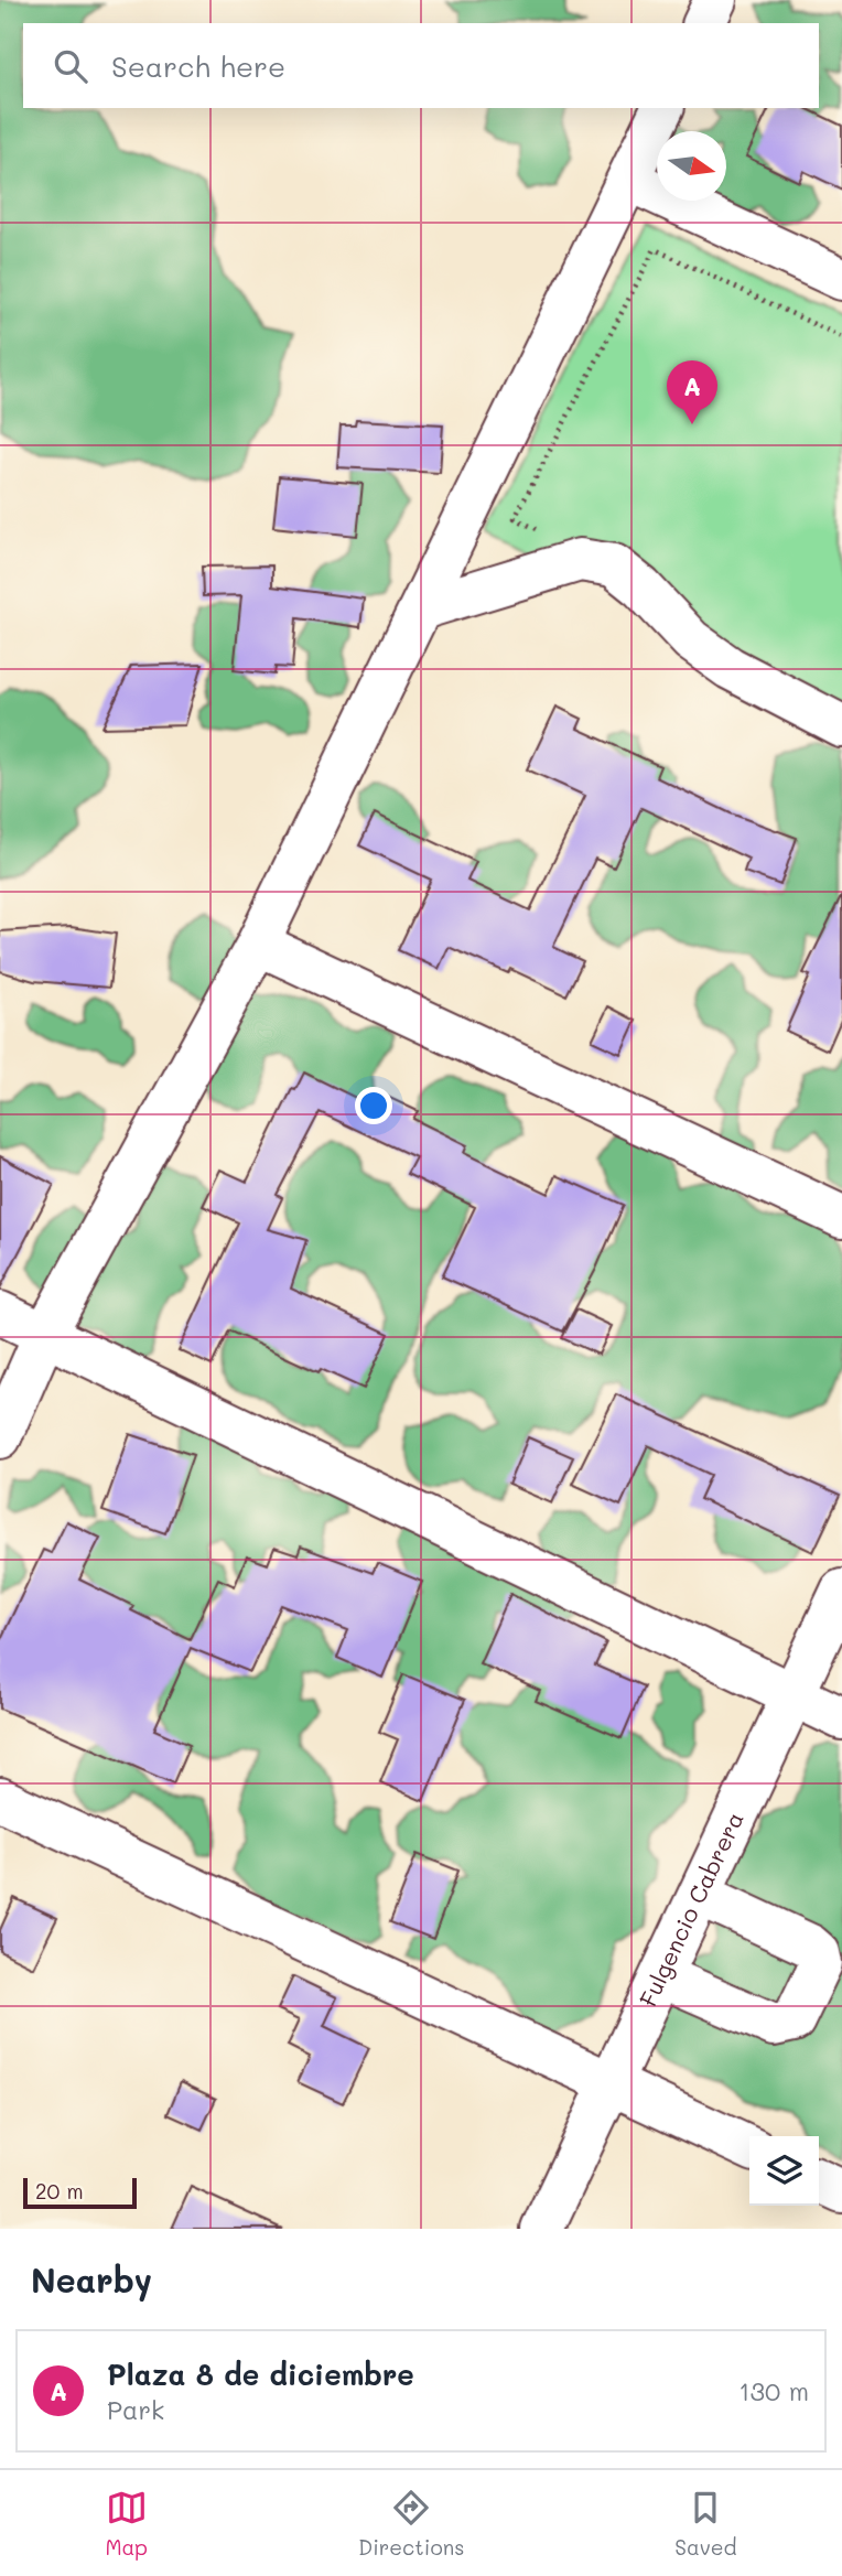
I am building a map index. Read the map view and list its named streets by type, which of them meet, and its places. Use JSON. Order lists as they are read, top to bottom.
{
  "streets": {
    "street": ["Fulgencio Cabrera"]
  },
  "scale_bar": "20 m",
  "north": "right",
  "page": {
    "search": "Search here",
    "pins": "A",
    "scale": "20 m",
    "heading": "Nearby",
    "list": [
      {
        "mark": "A",
        "name": "Plaza 8 de diciembre",
        "note": "Park",
        "value": "130 m"
      }
    ],
    "nav": ["Map", "Directions", "Saved"]
  }
}
